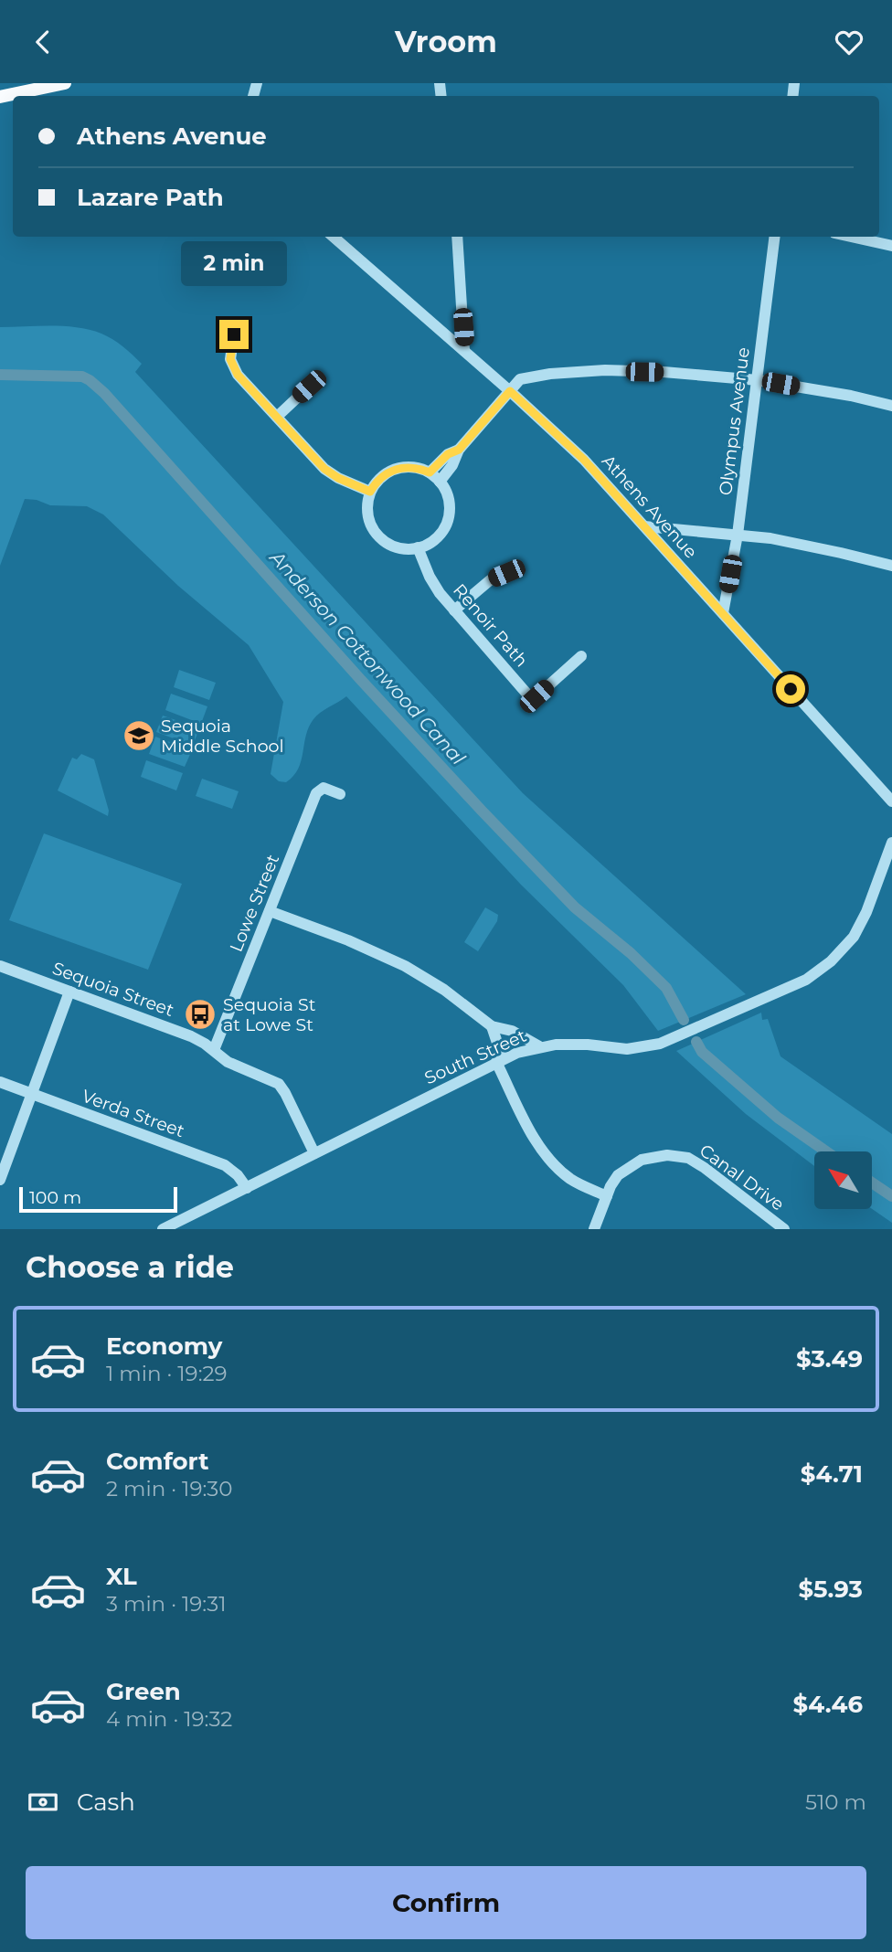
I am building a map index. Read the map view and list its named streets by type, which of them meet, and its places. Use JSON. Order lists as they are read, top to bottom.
{
  "streets": {
    "street": [
      "Olympus Avenue",
      "Athens Avenue",
      "Renoir Path",
      "Lowe Street",
      "Sequoia Street",
      "South Street",
      "Verda Street",
      "Canal Drive"
    ]
  },
  "crossings": [
    ["Olympus Avenue", "Athens Avenue"],
    ["Lowe Street", "Sequoia Street"],
    ["Sequoia Street", "South Street"],
    ["South Street", "Verda Street"]
  ],
  "water": ["Anderson Cottonwood Canal"],
  "places": {
    "school or university": ["Sequoia Middle School"],
    "bus stop": ["Sequoia St at Lowe St"]
  },
  "scale_bar": "100 m",
  "north": "top left",
  "page": {
    "header": "Vroom",
    "banner": ["Athens Avenue", "Lazare Path"],
    "bubble": "2 min",
    "scale": "100 m",
    "heading": "Choose a ride",
    "list": [
      {
        "name": "Economy",
        "note": "1 min · 19:29",
        "value": "$3.49"
      },
      {
        "name": "Comfort",
        "note": "2 min · 19:30",
        "value": "$4.71"
      },
      {
        "name": "XL",
        "note": "3 min · 19:31",
        "value": "$5.93"
      },
      {
        "name": "Green",
        "note": "4 min · 19:32",
        "value": "$4.46"
      }
    ],
    "pay": ["Cash", "510 m"],
    "buttons": "Confirm"
  }
}
